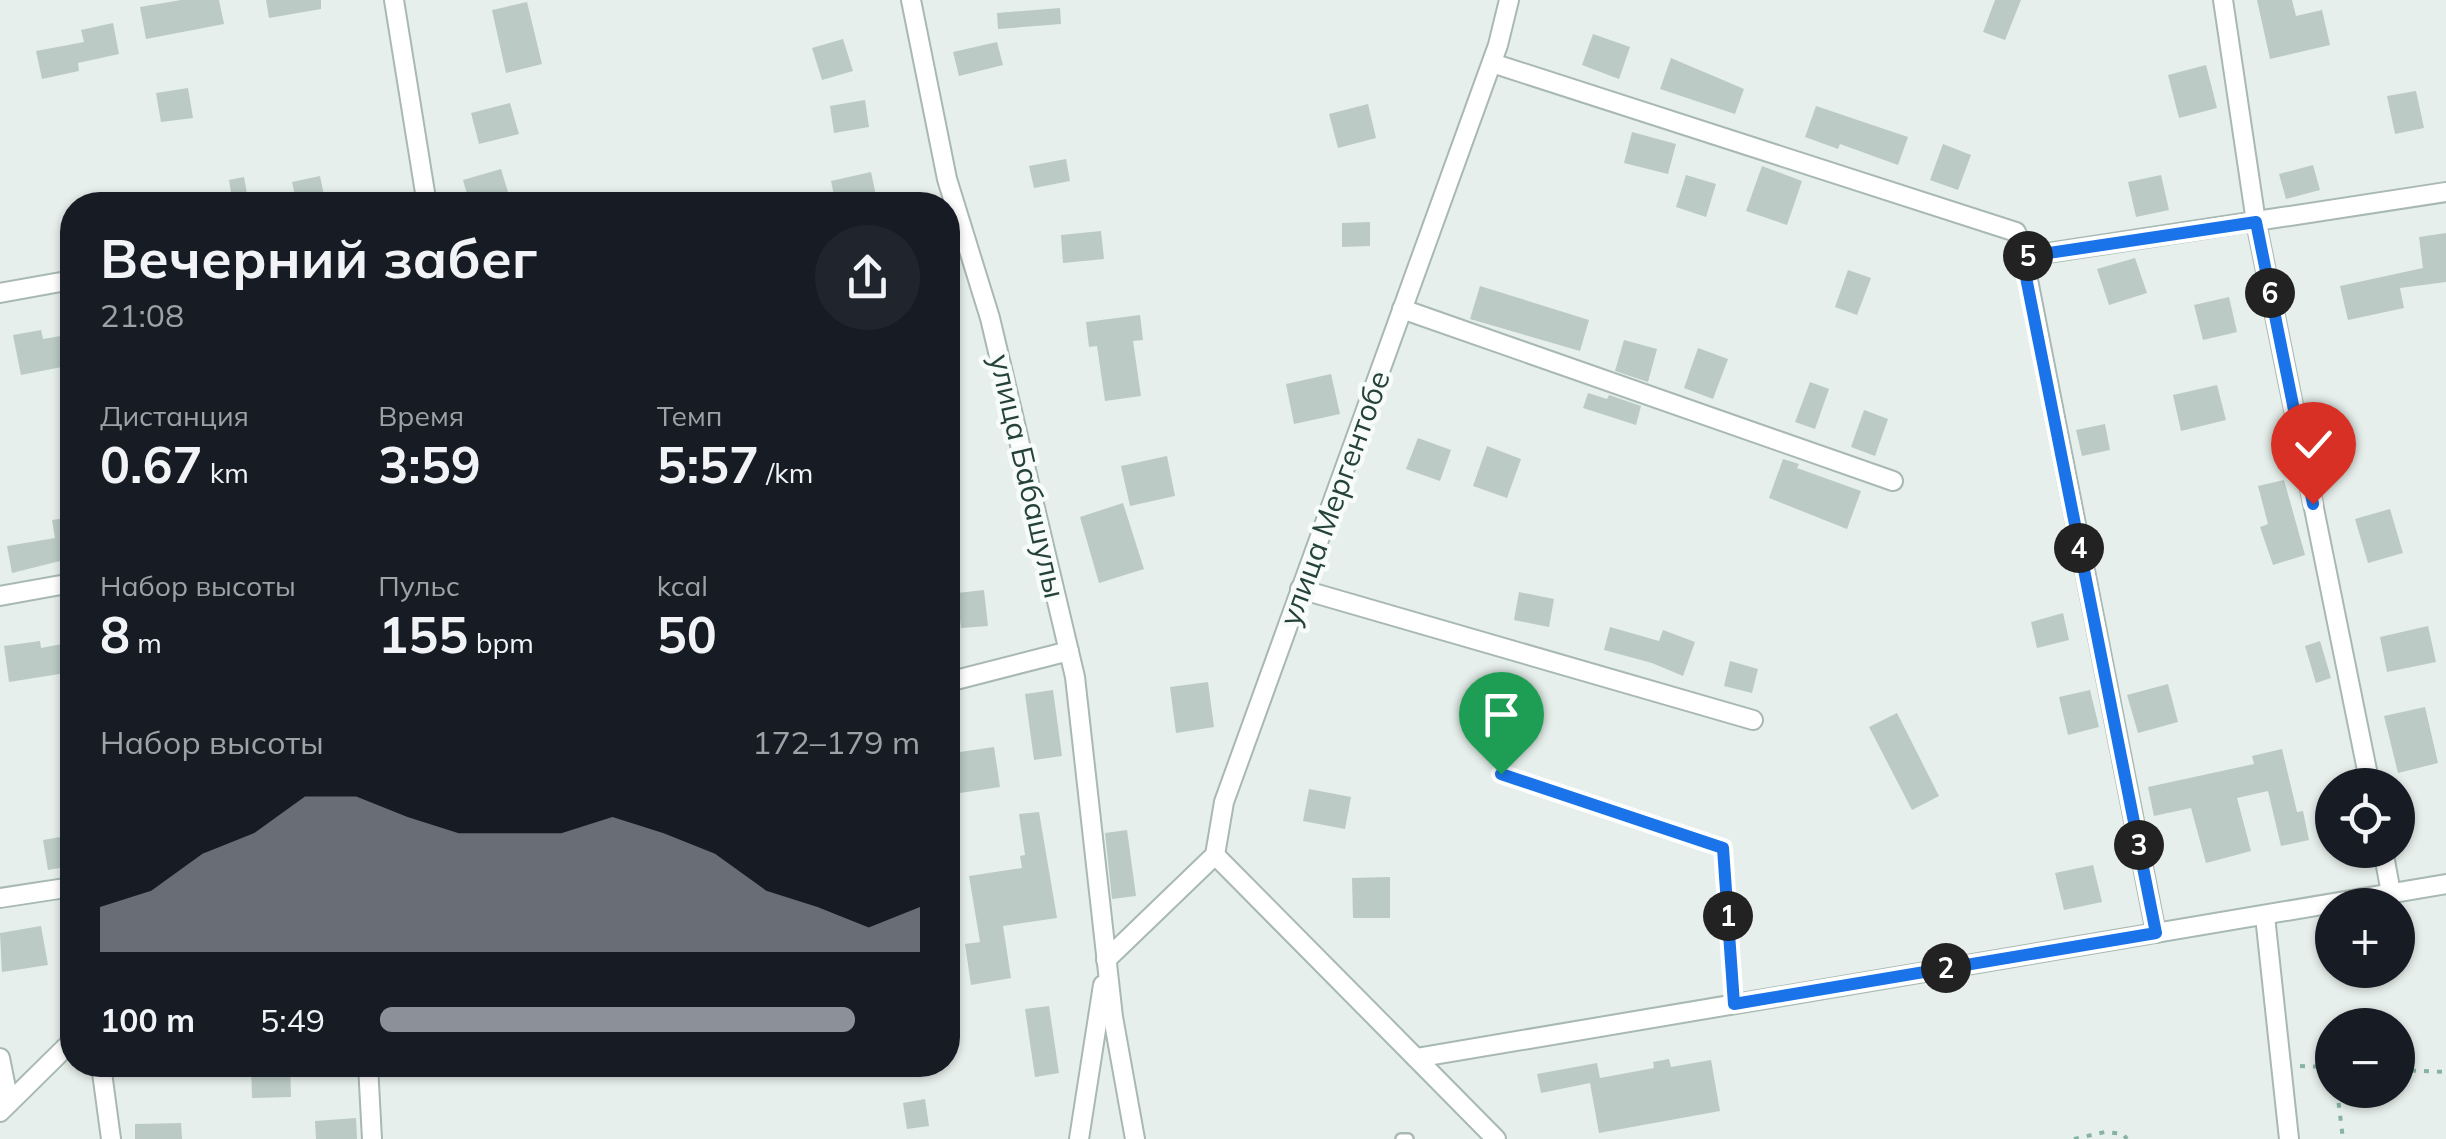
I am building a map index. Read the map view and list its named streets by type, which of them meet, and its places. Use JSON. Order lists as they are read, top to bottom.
{
  "streets": {
    "street": ["улица Бабашулы", "улица Мергентобе"]
  },
  "page": {
    "heading": ["Вечерний забег", "21:08"],
    "pins": [
      "5",
      "6",
      "4",
      "3",
      "1",
      "2"
    ],
    "stats": [
      ["Дистанция", "0.67 km"],
      ["Время", "3:59"],
      ["Темп", "5:57 /km"],
      ["Набор высоты", "8 m"],
      ["Пульс", "155 bpm"],
      ["kcal", "50"]
    ],
    "chart": ["Набор высоты", "172–179 m"],
    "map_buttons": ["+", "−"],
    "list": [
      {
        "name": "100 m",
        "note": "5:49"
      }
    ]
  }
}
